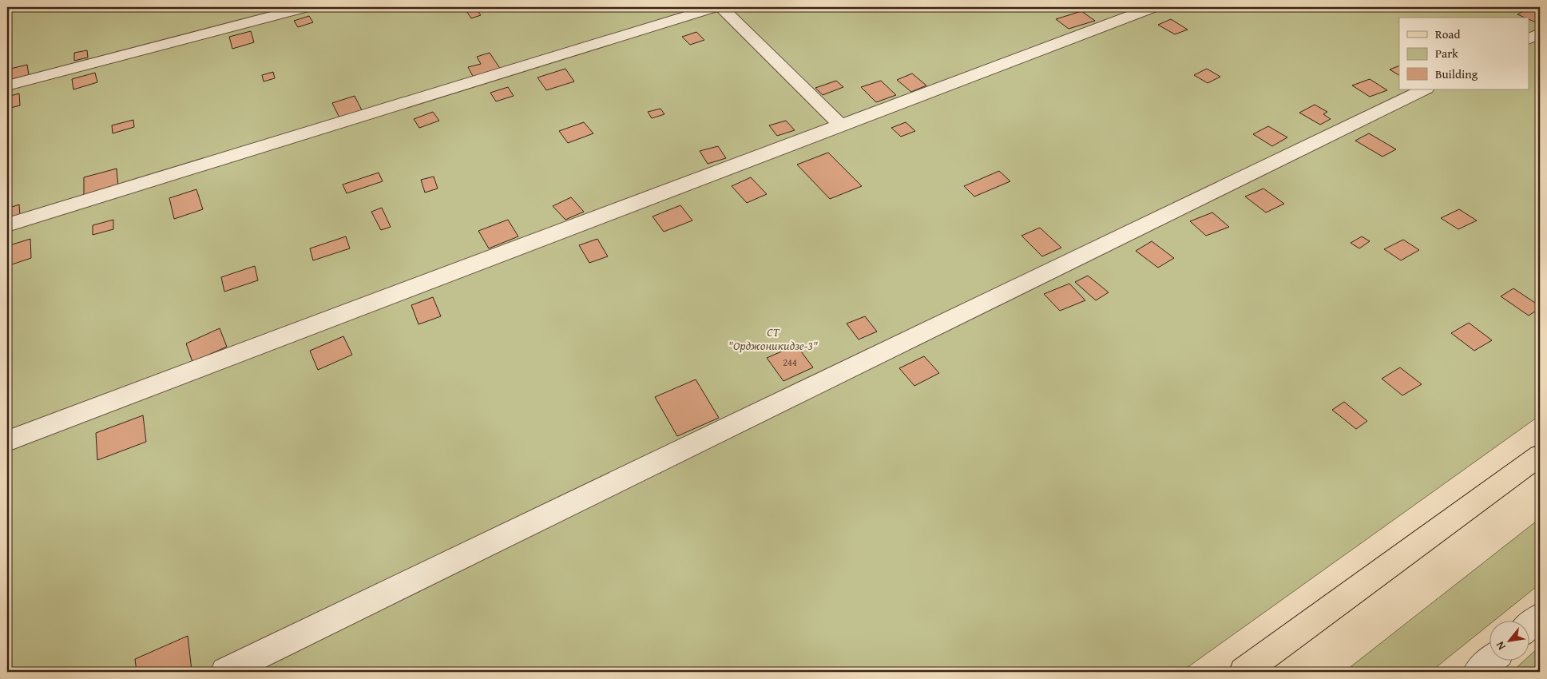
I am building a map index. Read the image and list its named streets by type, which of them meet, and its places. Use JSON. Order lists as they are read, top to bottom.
{
  "parks": ["СТ \"Орджоникидзе-3\""],
  "house_numbers": ["244"],
  "legend": ["Road", "Park", "Building"],
  "north": "bottom left"
}
